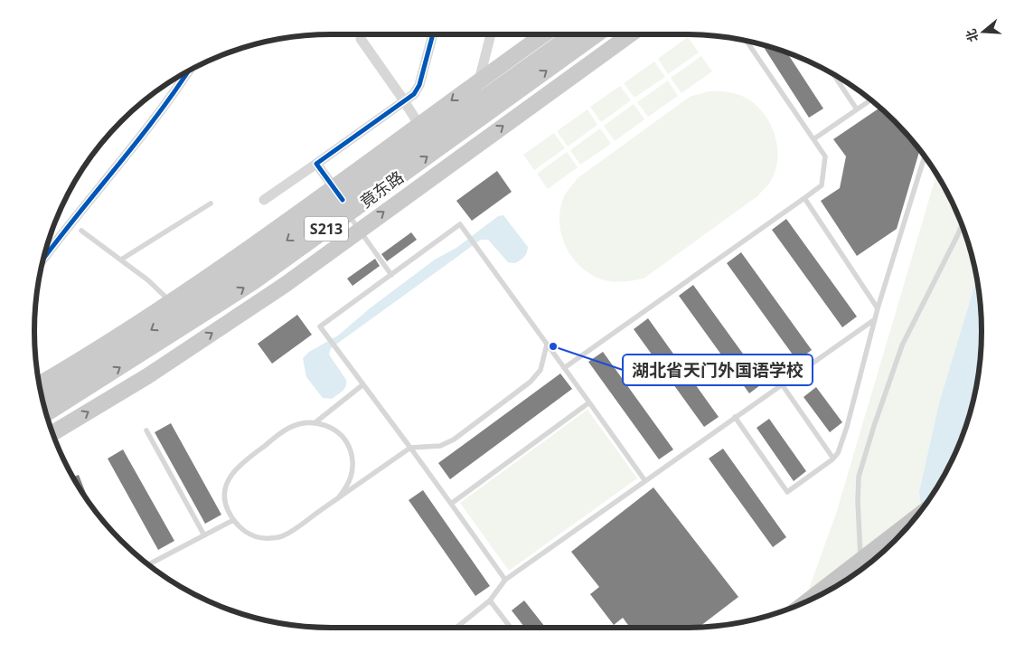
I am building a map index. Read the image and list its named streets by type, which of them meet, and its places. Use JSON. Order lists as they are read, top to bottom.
{
  "streets": {
    "main road": ["竟东路", "S213"]
  },
  "places": ["湖北省天门外国语学校"],
  "north": "left"
}
